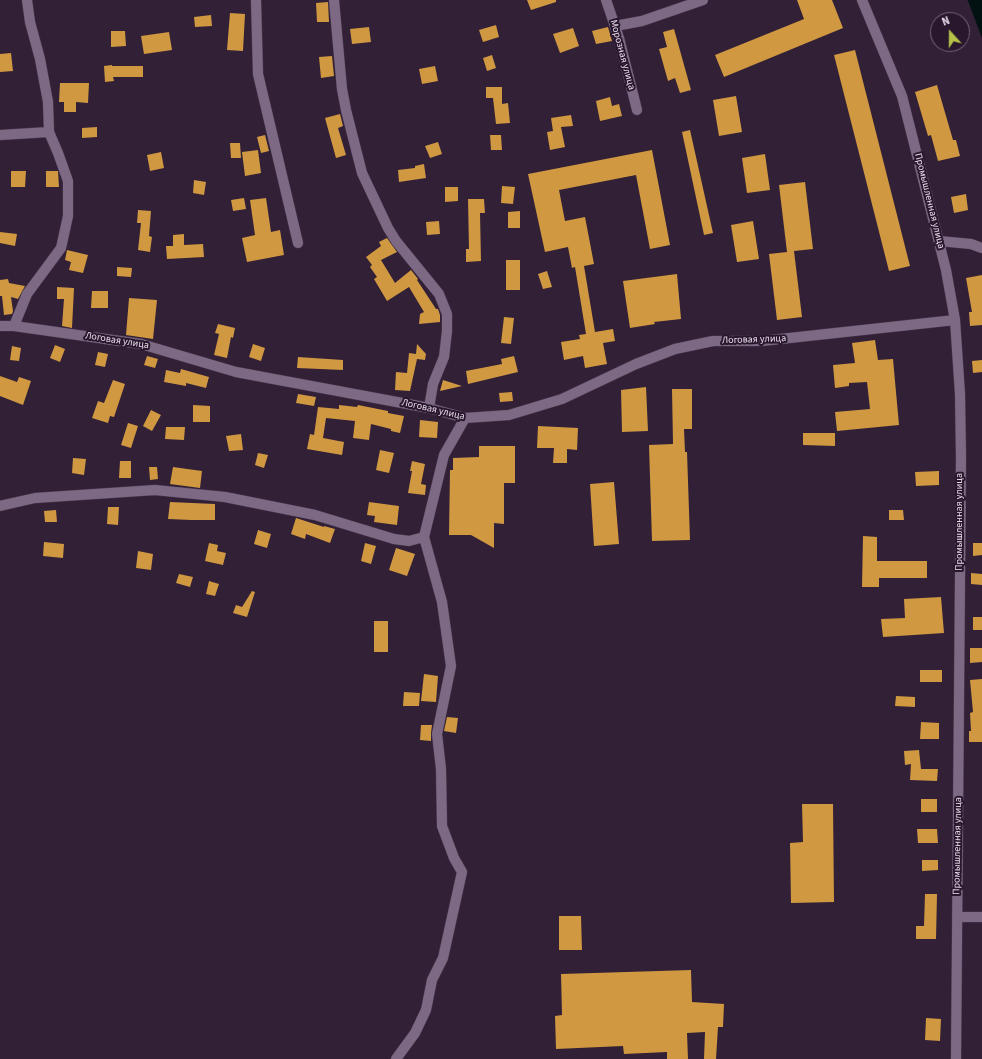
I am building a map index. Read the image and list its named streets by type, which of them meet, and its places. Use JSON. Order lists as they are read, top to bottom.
{
  "streets": {
    "street": ["Морозная улица", "Промышленная улица", "Логовая улица"]
  },
  "crossings": [
    ["Промышленная улица", "Логовая улица"]
  ],
  "north": "top"
}
